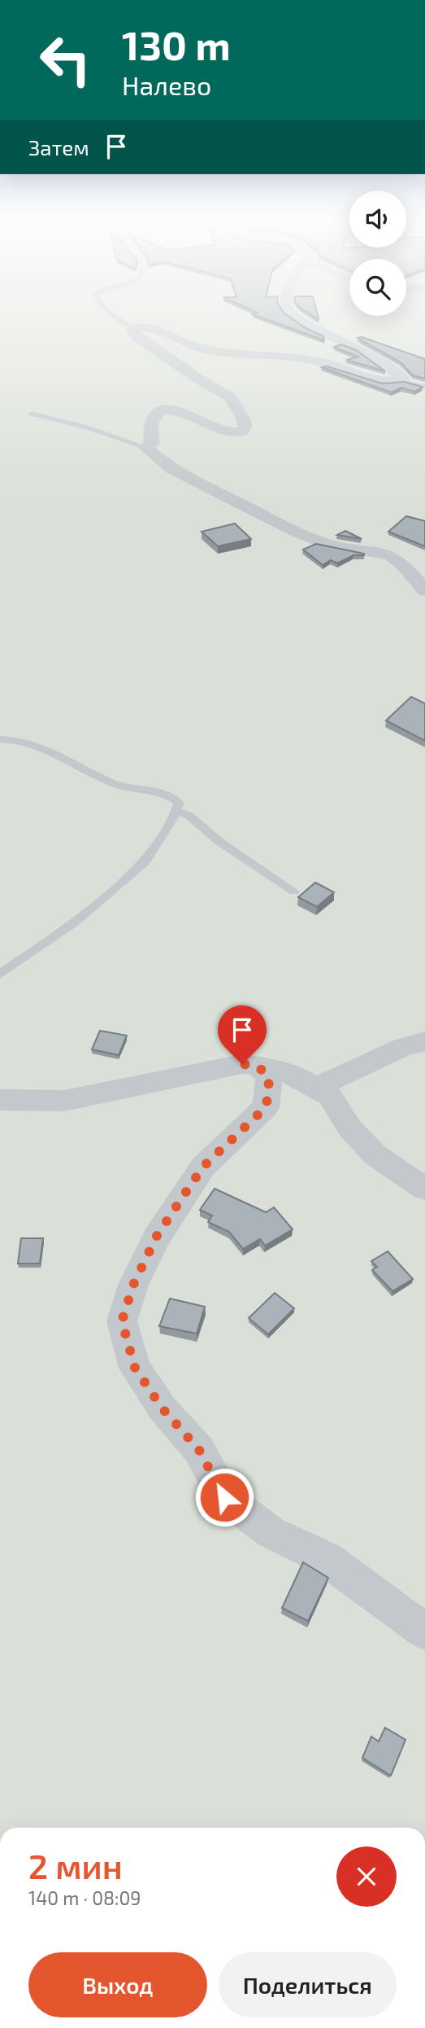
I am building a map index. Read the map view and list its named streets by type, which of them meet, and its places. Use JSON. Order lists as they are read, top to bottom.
{
  "page": {
    "turn": ["130 m", "Налево"],
    "then": "Затем",
    "heading": ["2 мин", "140 m · 08:09"],
    "buttons": ["Выход", "Поделиться"]
  }
}
